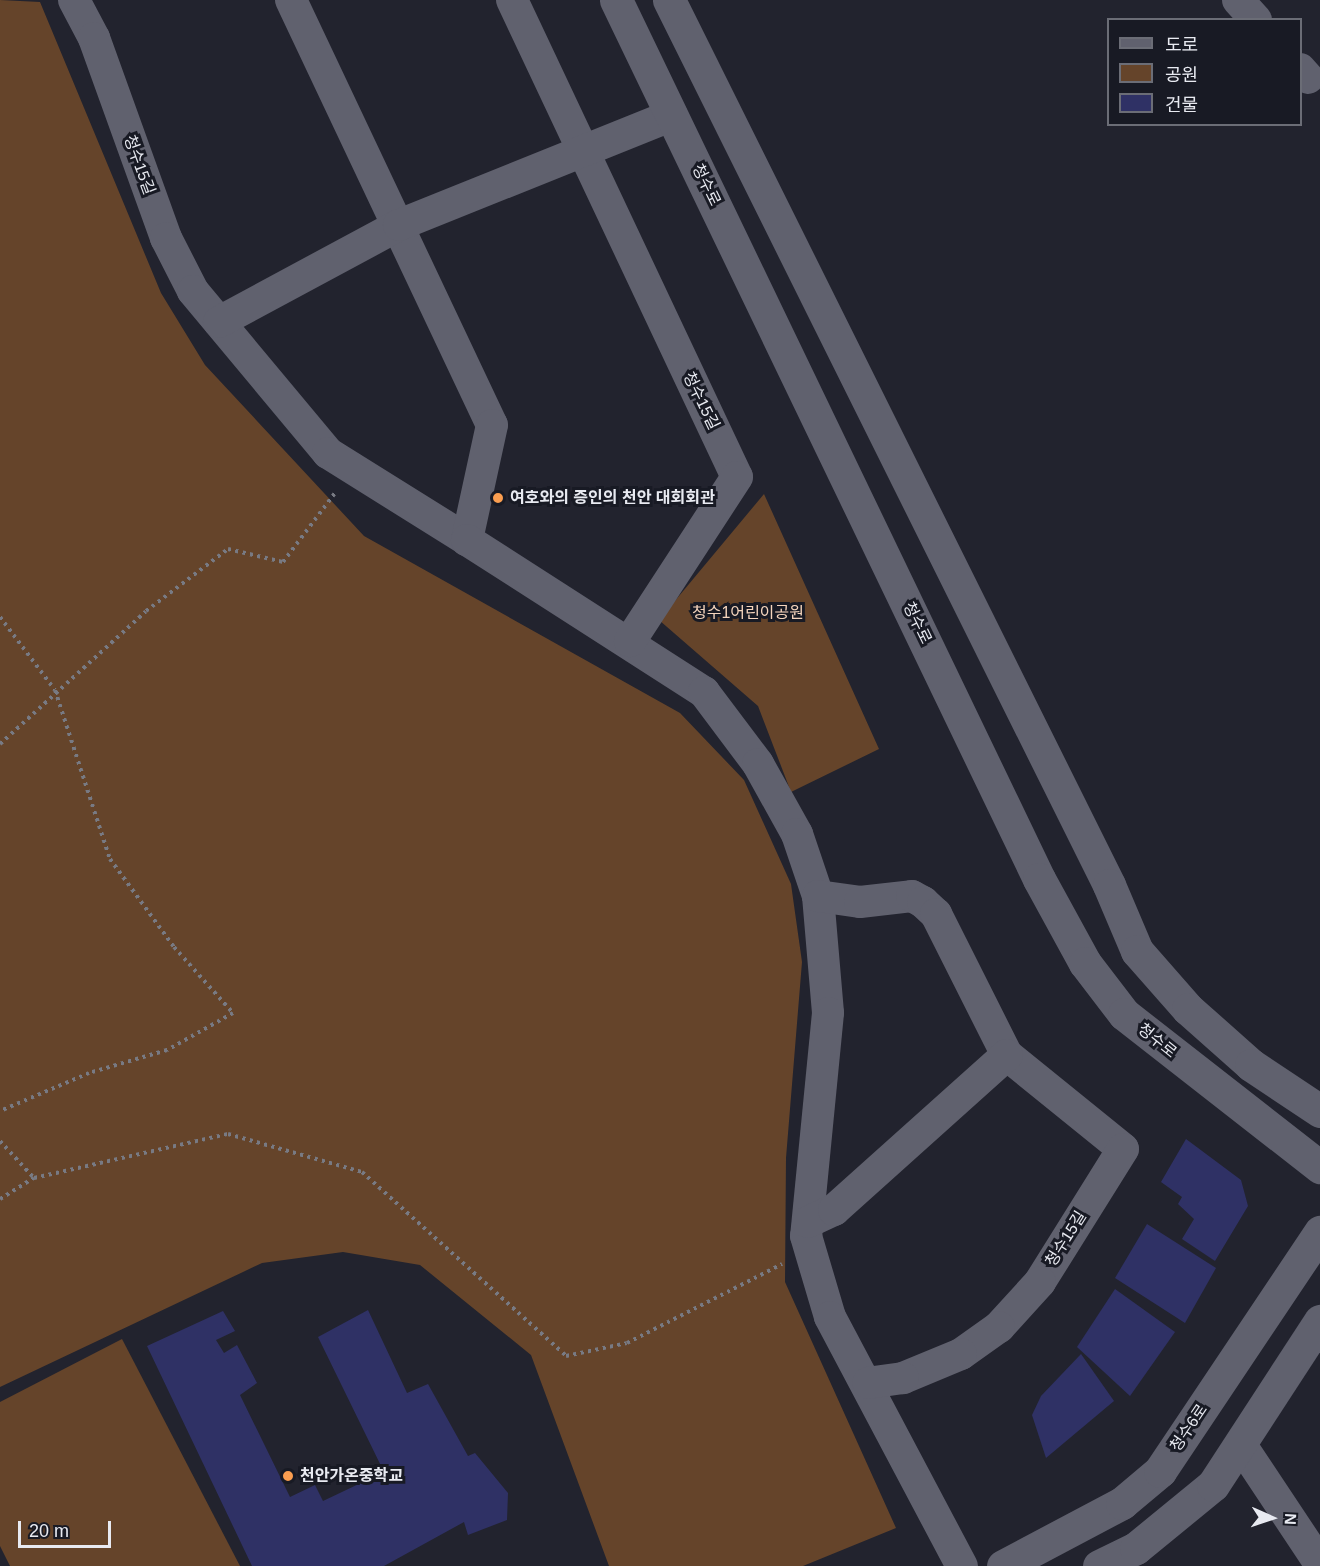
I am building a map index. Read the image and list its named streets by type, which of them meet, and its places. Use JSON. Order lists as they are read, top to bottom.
{
  "streets": {
    "street": ["청수15길", "청수로", "청수6로"]
  },
  "parks": ["청수1어린이공원"],
  "places": ["여호와의 증인의 천안 대회회관", "천안가온중학교"],
  "legend": ["도로", "공원", "건물"],
  "scale_bar": "20 m",
  "north": "right"
}
